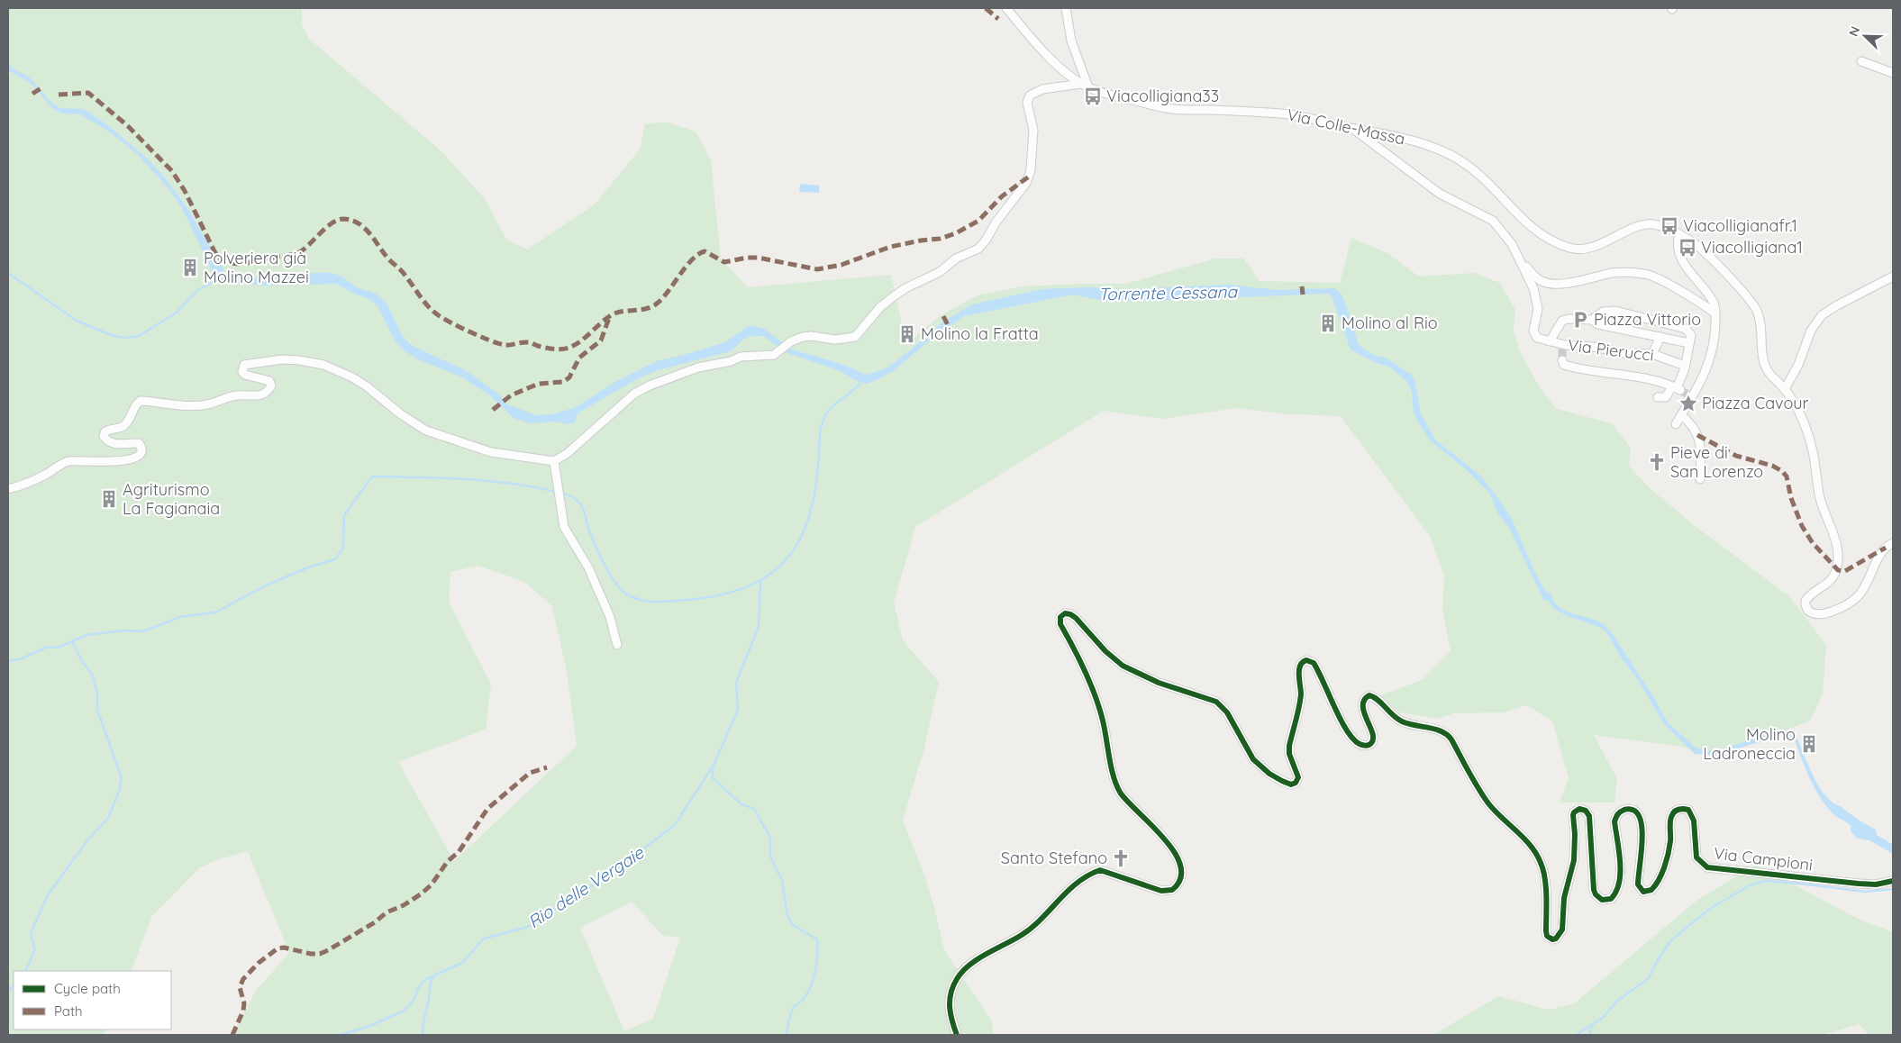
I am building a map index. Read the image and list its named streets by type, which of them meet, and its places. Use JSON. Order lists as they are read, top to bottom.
{
  "streets": {
    "street": ["Via Colle-Massa", "Via Pierucci", "Via Campioni"]
  },
  "water": ["Torrente Cessana", "Rio delle Vergaie"],
  "places": {
    "bus stop": ["Viacolligiana33", "Viacolligianafr.1", "Viacolligiana1"],
    "building": [
      "Polveriera già Molino Mazzei",
      "Molino al Rio",
      "Molino la Fratta",
      "Agriturismo La Fagianaia",
      "Molino Ladroneccia"
    ],
    "parking": ["Piazza Vittorio"],
    "place": ["Piazza Cavour"],
    "church": ["Pieve di San Lorenzo", "Santo Stefano"]
  },
  "legend": ["Cycle path", "Path"],
  "north": "top left"
}
